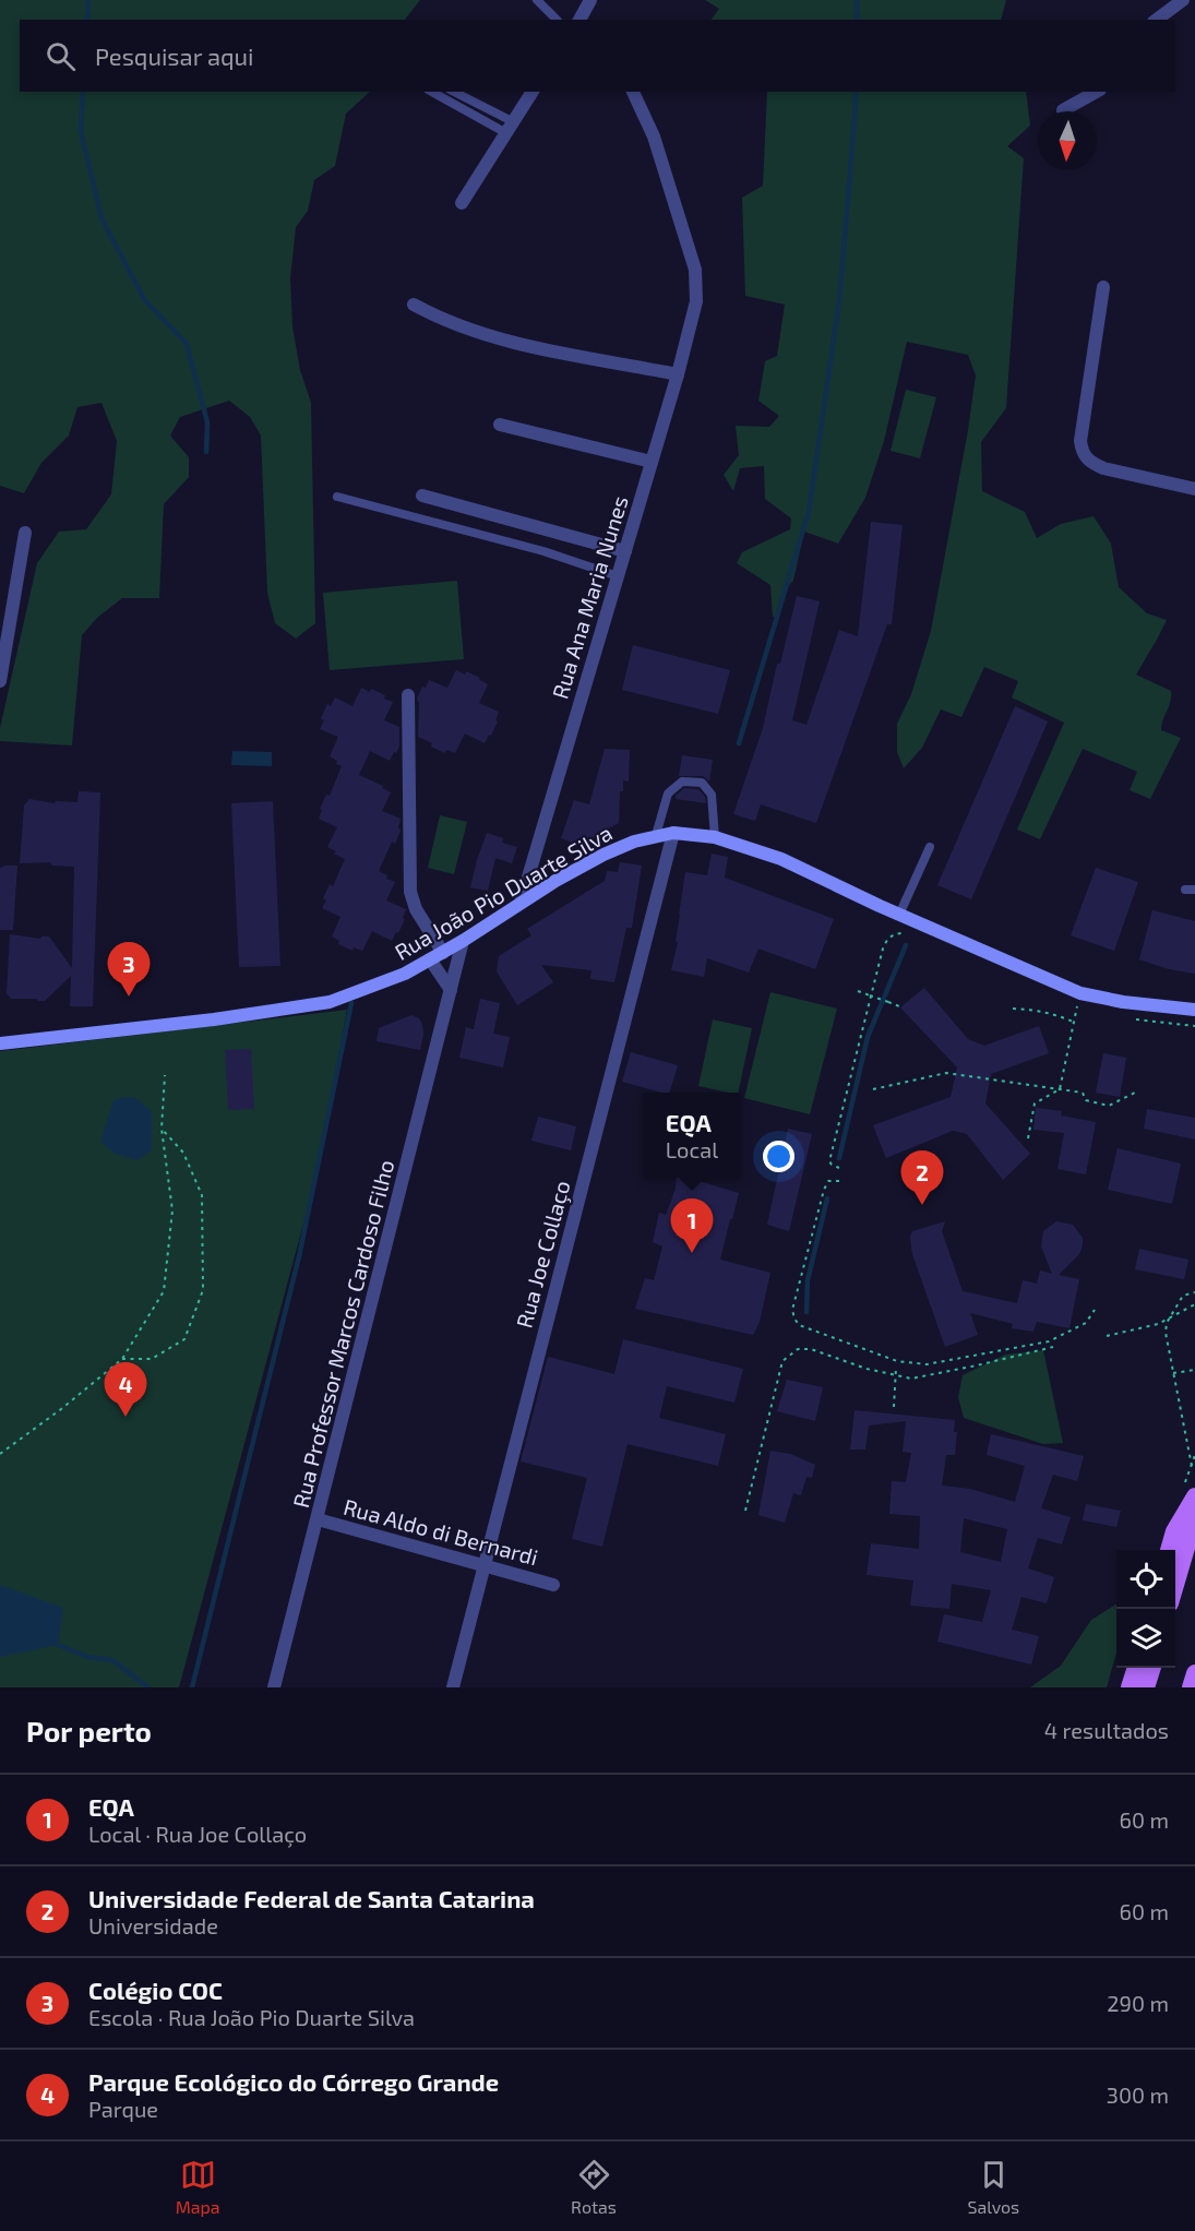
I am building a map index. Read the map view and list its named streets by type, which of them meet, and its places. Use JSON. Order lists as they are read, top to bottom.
{
  "streets": {
    "main road": ["Rua João Pio Duarte Silva"],
    "street": [
      "Rua Ana Maria Nunes",
      "Rua Joe Collaço",
      "Rua Professor Marcos Cardoso Filho",
      "Rua Aldo di Bernardi"
    ]
  },
  "crossings": [
    ["Rua Ana Maria Nunes", "Rua João Pio Duarte Silva"],
    ["Rua João Pio Duarte Silva", "Rua Joe Collaço"],
    ["Rua João Pio Duarte Silva", "Rua Professor Marcos Cardoso Filho"],
    ["Rua Joe Collaço", "Rua Aldo di Bernardi"],
    ["Rua Professor Marcos Cardoso Filho", "Rua Aldo di Bernardi"]
  ],
  "north": "bottom",
  "page": {
    "search": "Pesquisar aqui",
    "pins": [
      "3",
      "2",
      "1",
      "4"
    ],
    "popup": ["EQA", "Local"],
    "heading": ["Por perto", "4 resultados"],
    "list": [
      {
        "mark": "1",
        "name": "EQA",
        "note": "Local · Rua Joe Collaço",
        "value": "60 m"
      },
      {
        "mark": "2",
        "name": "Universidade Federal de Santa Catarina",
        "note": "Universidade",
        "value": "60 m"
      },
      {
        "mark": "3",
        "name": "Colégio COC",
        "note": "Escola · Rua João Pio Duarte Silva",
        "value": "290 m"
      },
      {
        "mark": "4",
        "name": "Parque Ecológico do Córrego Grande",
        "note": "Parque",
        "value": "300 m"
      }
    ],
    "nav": ["Mapa", "Rotas", "Salvos"]
  }
}
